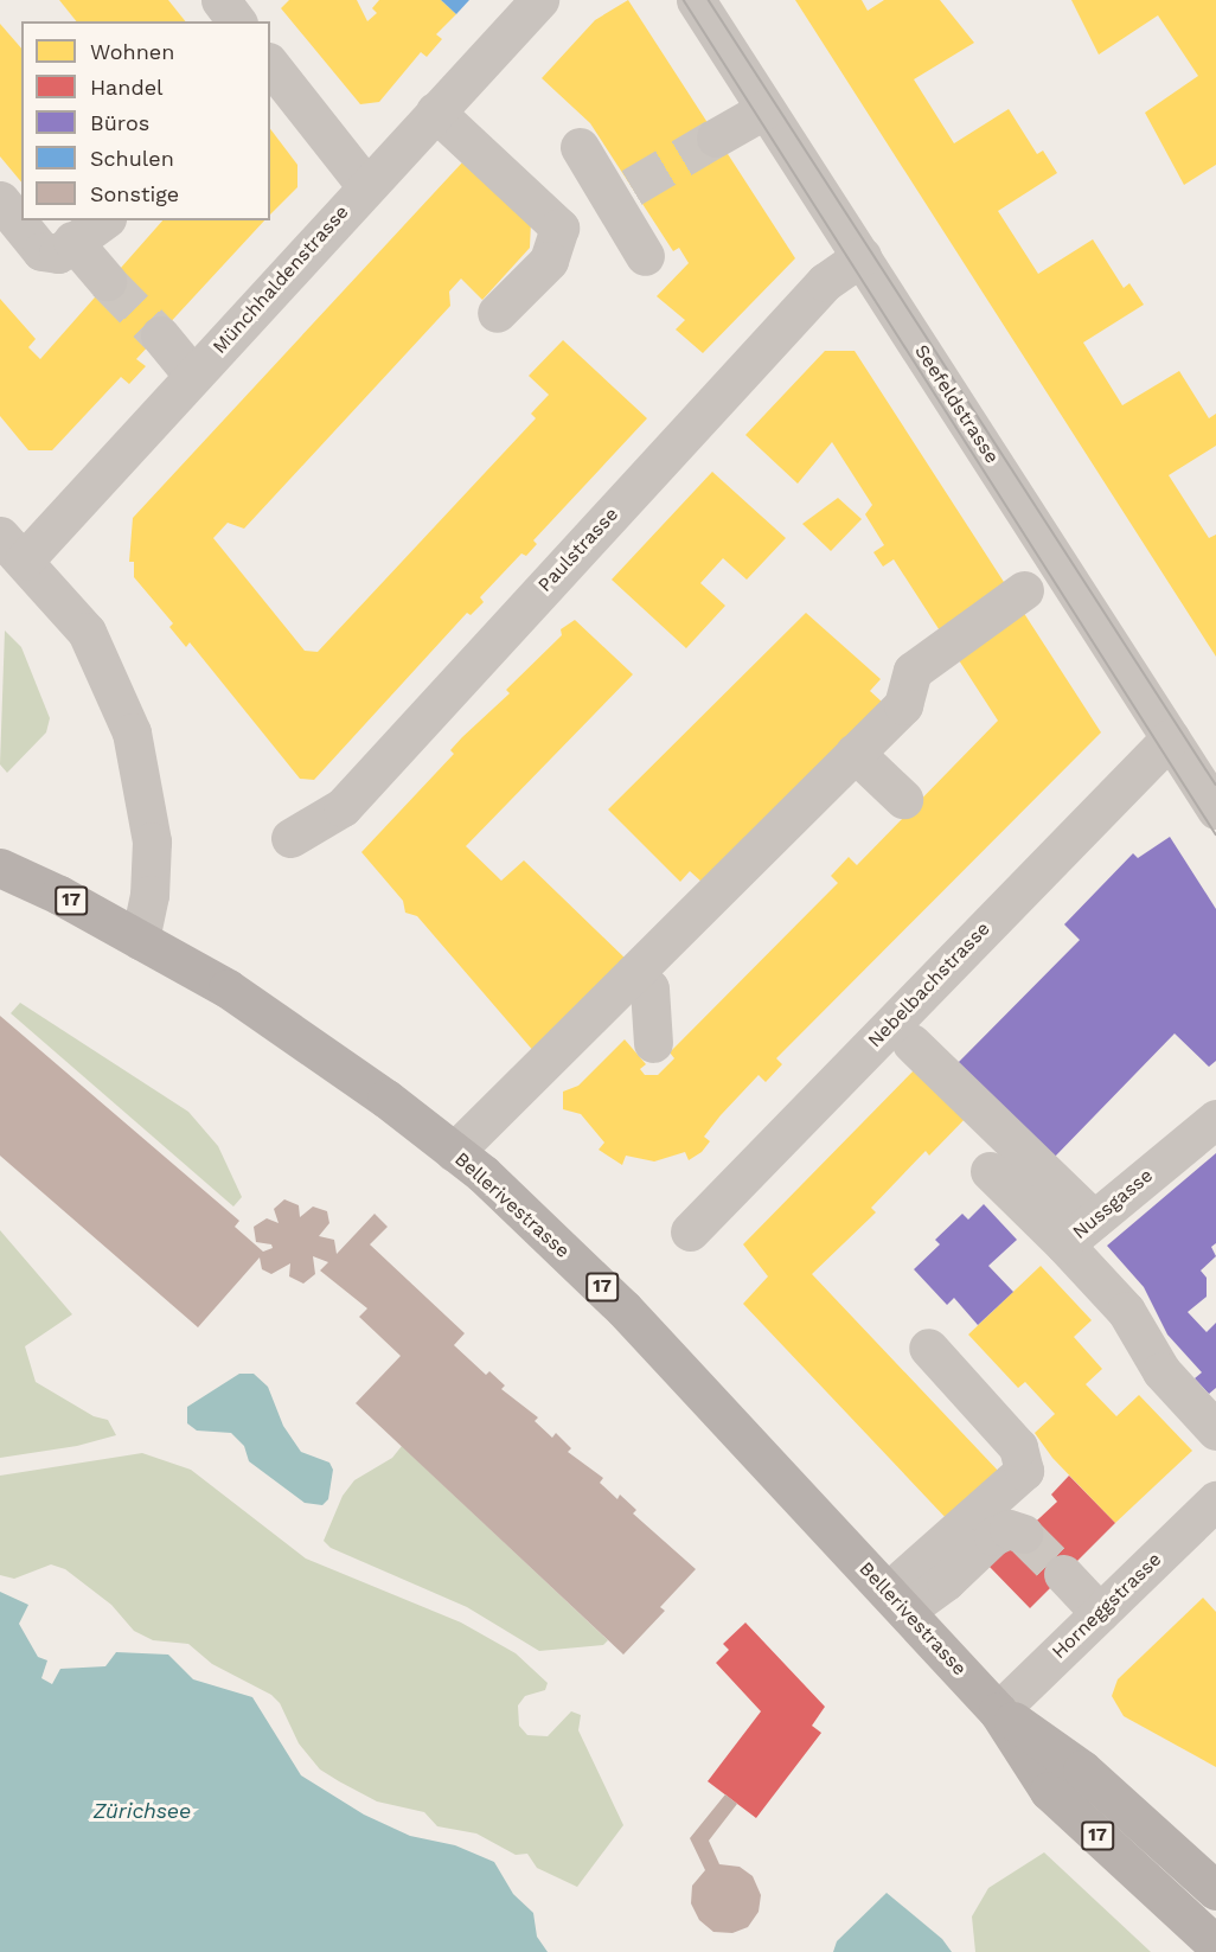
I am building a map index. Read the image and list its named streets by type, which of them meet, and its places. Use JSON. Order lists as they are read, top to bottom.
{
  "streets": {
    "main road": ["17", "Bellerivestrasse"],
    "street": [
      "Münchhaldenstrasse",
      "Seefeldstrasse",
      "Paulstrasse",
      "Nebelbachstrasse",
      "Nussgasse",
      "Horneggstrasse"
    ]
  },
  "crossings": [
    ["Seefeldstrasse", "Paulstrasse"],
    ["Seefeldstrasse", "Nebelbachstrasse"],
    ["Bellerivestrasse", "Horneggstrasse"]
  ],
  "water": ["Zürichsee"],
  "legend": [
    "Wohnen",
    "Handel",
    "Büros",
    "Schulen",
    "Sonstige"
  ]
}
